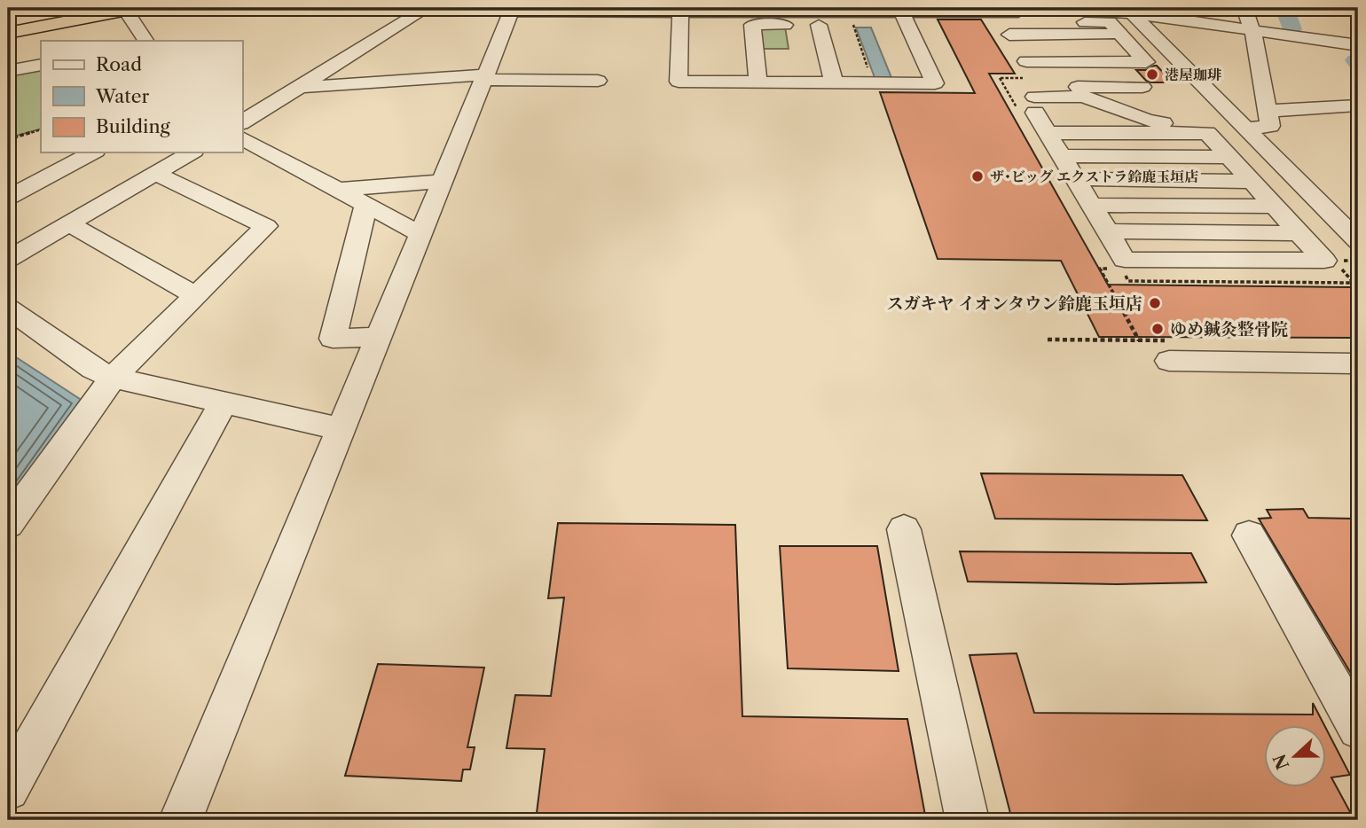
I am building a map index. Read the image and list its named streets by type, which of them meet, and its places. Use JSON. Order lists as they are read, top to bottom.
{
  "places": [
    "港屋珈琲",
    "ザ･ビッグ エクストラ鈴鹿玉垣店",
    "スガキヤ イオンタウン鈴鹿玉垣店",
    "ゆめ鍼灸整骨院"
  ],
  "legend": ["Road", "Water", "Building"],
  "north": "left"
}
